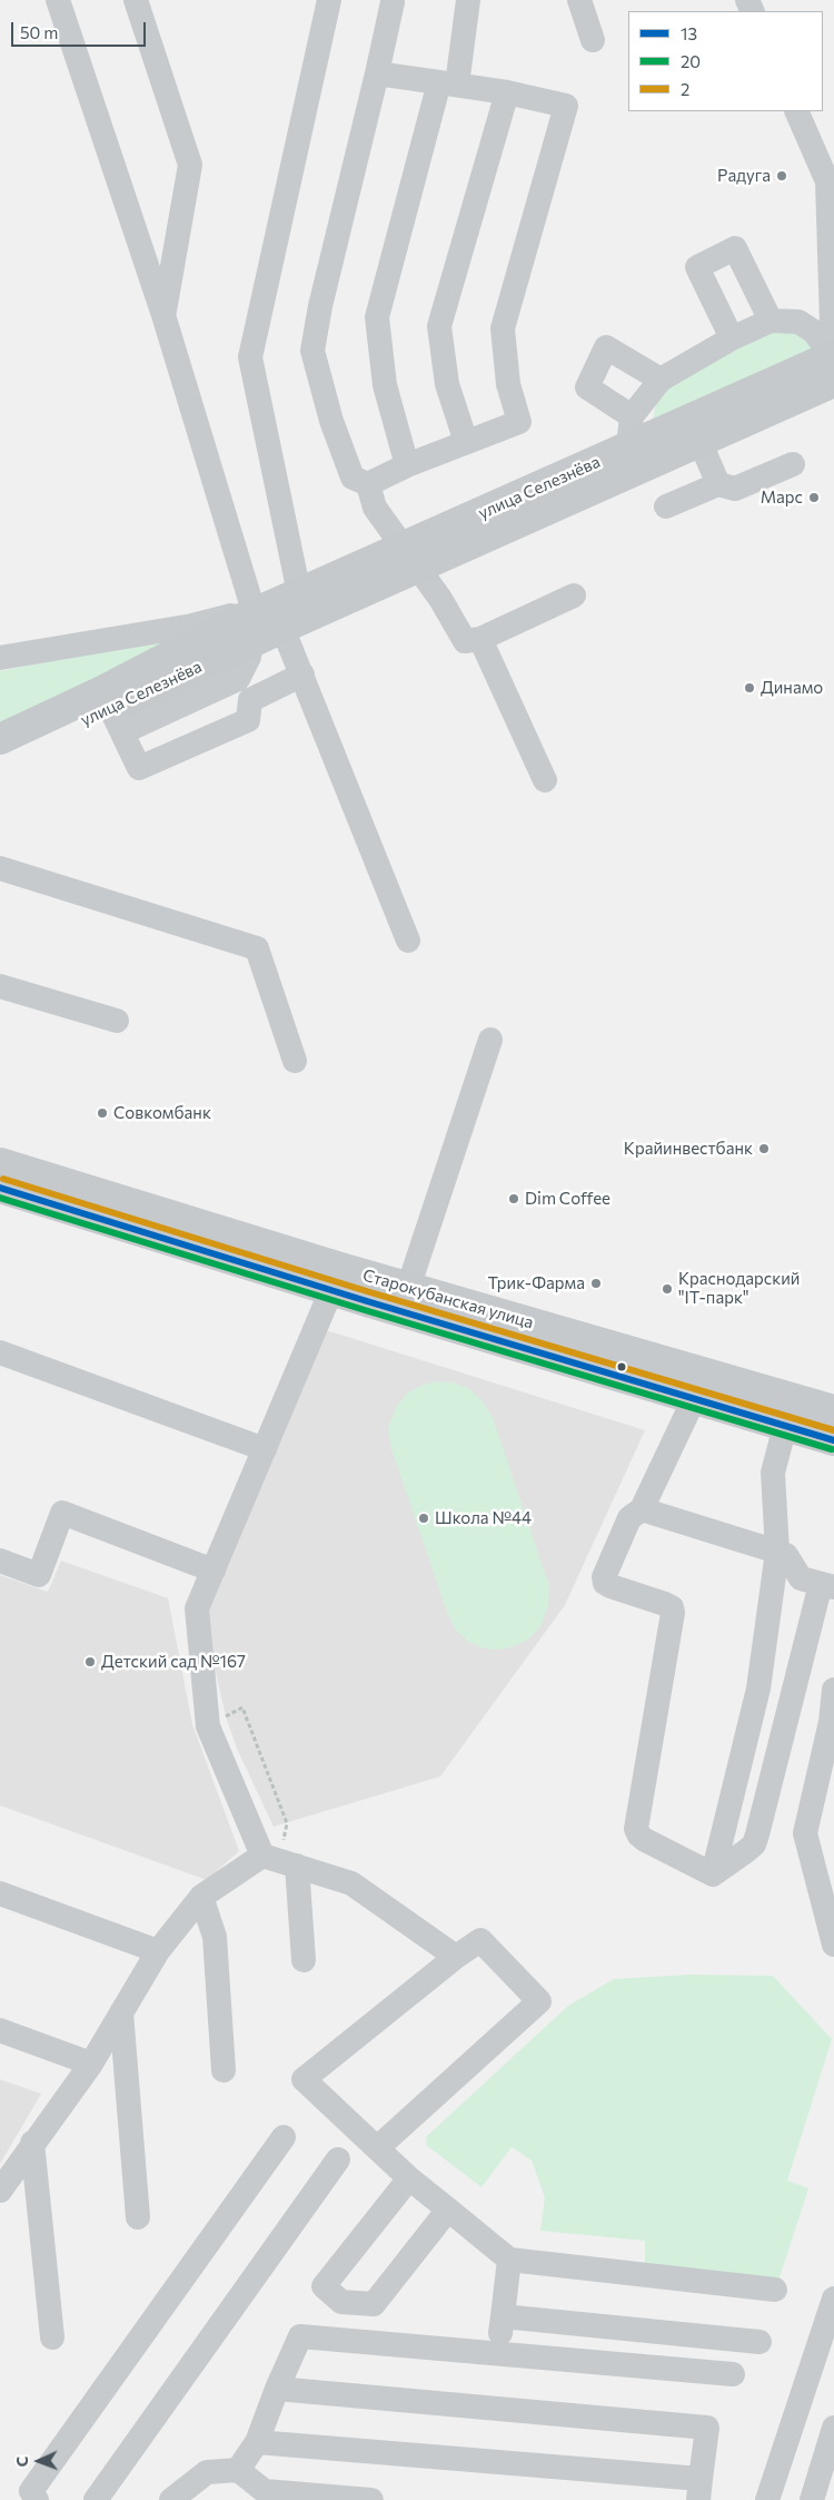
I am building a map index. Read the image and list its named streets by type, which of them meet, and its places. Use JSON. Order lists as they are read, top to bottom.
{
  "streets": {
    "main road": ["улица Селезнёва", "Старокубанская улица"]
  },
  "places": [
    "Радуга",
    "Марс",
    "Динамо",
    "Совкомбанк",
    "Крайинвестбанк",
    "Dim Coffee",
    "Трик-Фарма",
    "Краснодарский \"IT-парк\"",
    "Школа №44",
    "Детский сад №167"
  ],
  "lines": ["transit line 2", "transit line 13", "transit line 20"],
  "legend": ["13", "20", "2"],
  "scale_bar": "50 m",
  "north": "left"
}
